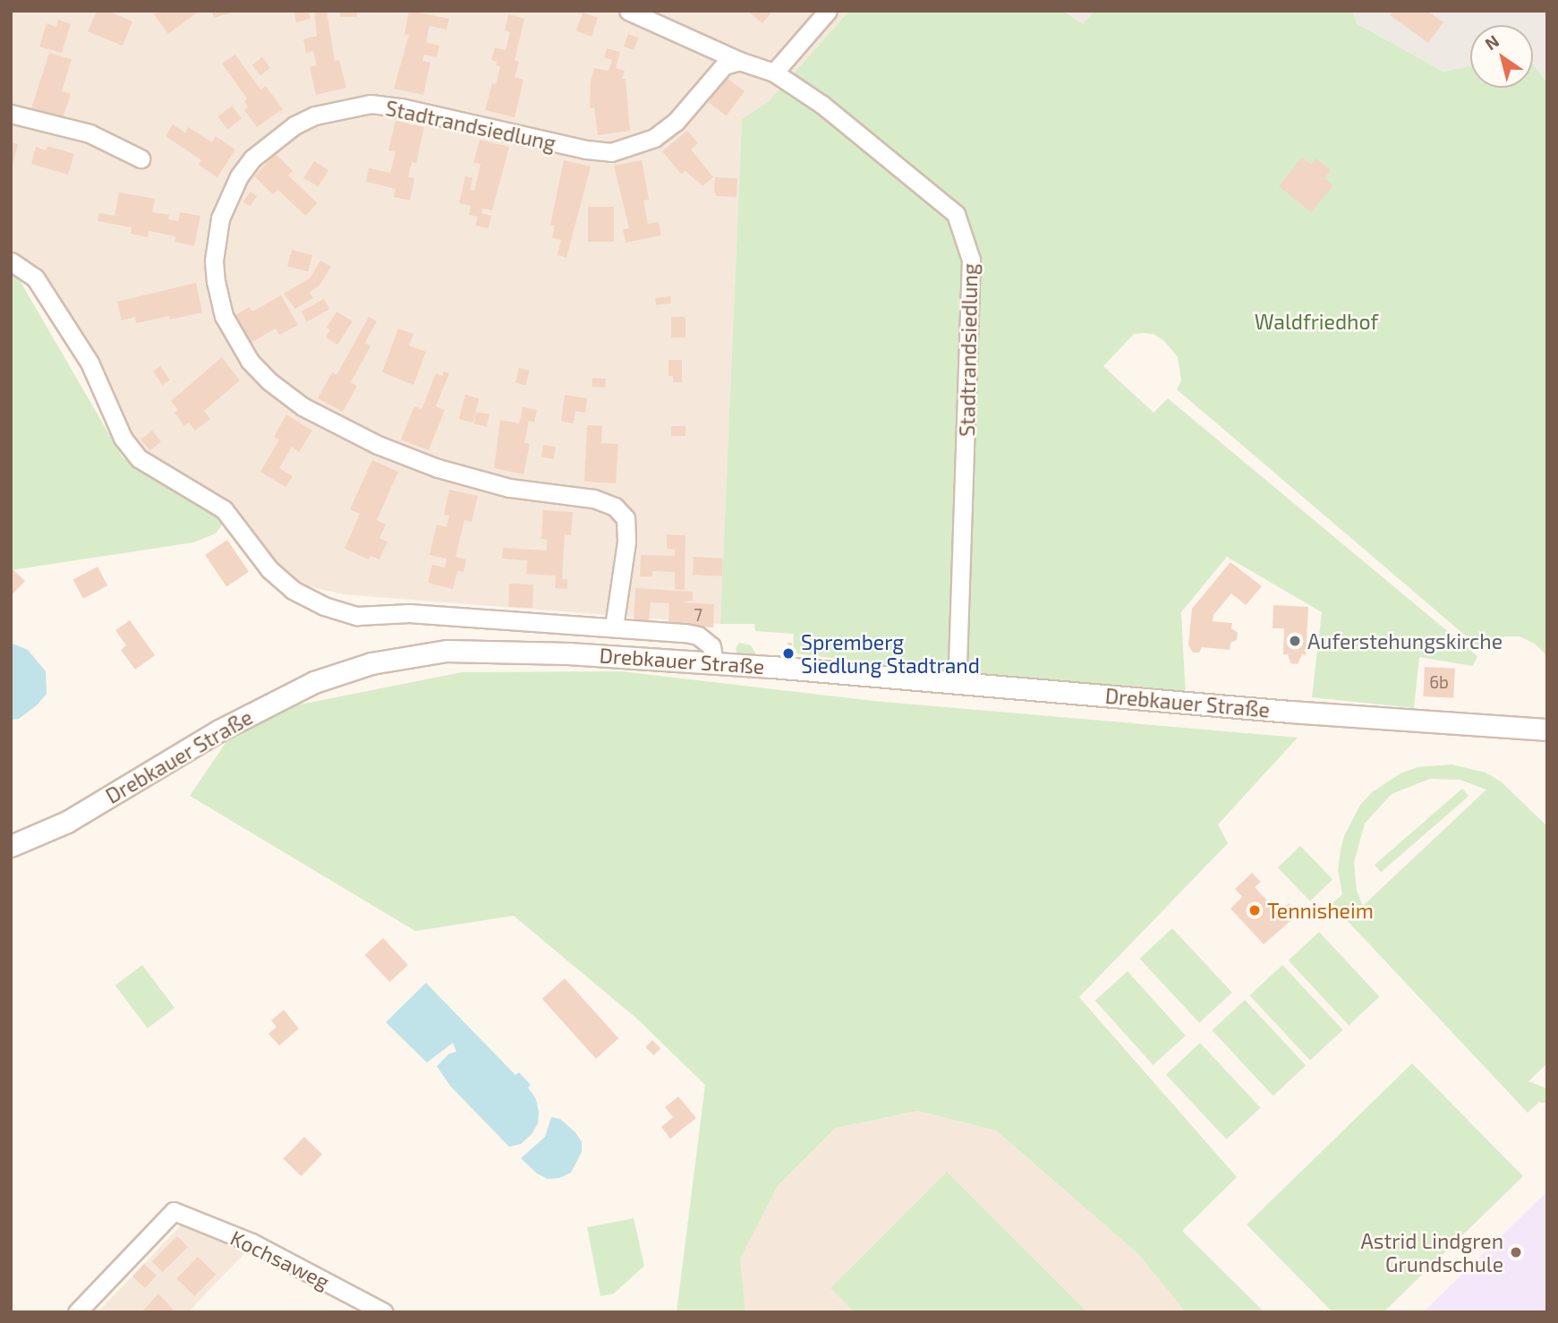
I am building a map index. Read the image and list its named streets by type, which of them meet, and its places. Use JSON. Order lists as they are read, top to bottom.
{
  "streets": {
    "street": ["Stadtrandsiedlung", "Drebkauer Straße", "Kochsaweg"]
  },
  "crossings": [
    ["Stadtrandsiedlung", "Drebkauer Straße"]
  ],
  "parks": ["Waldfriedhof"],
  "places": [
    "Auferstehungskirche",
    "Spremberg Siedlung Stadtrand",
    "Tennisheim",
    "Astrid Lindgren Grundschule"
  ],
  "house_numbers": ["7", "6b"],
  "north": "top left"
}
